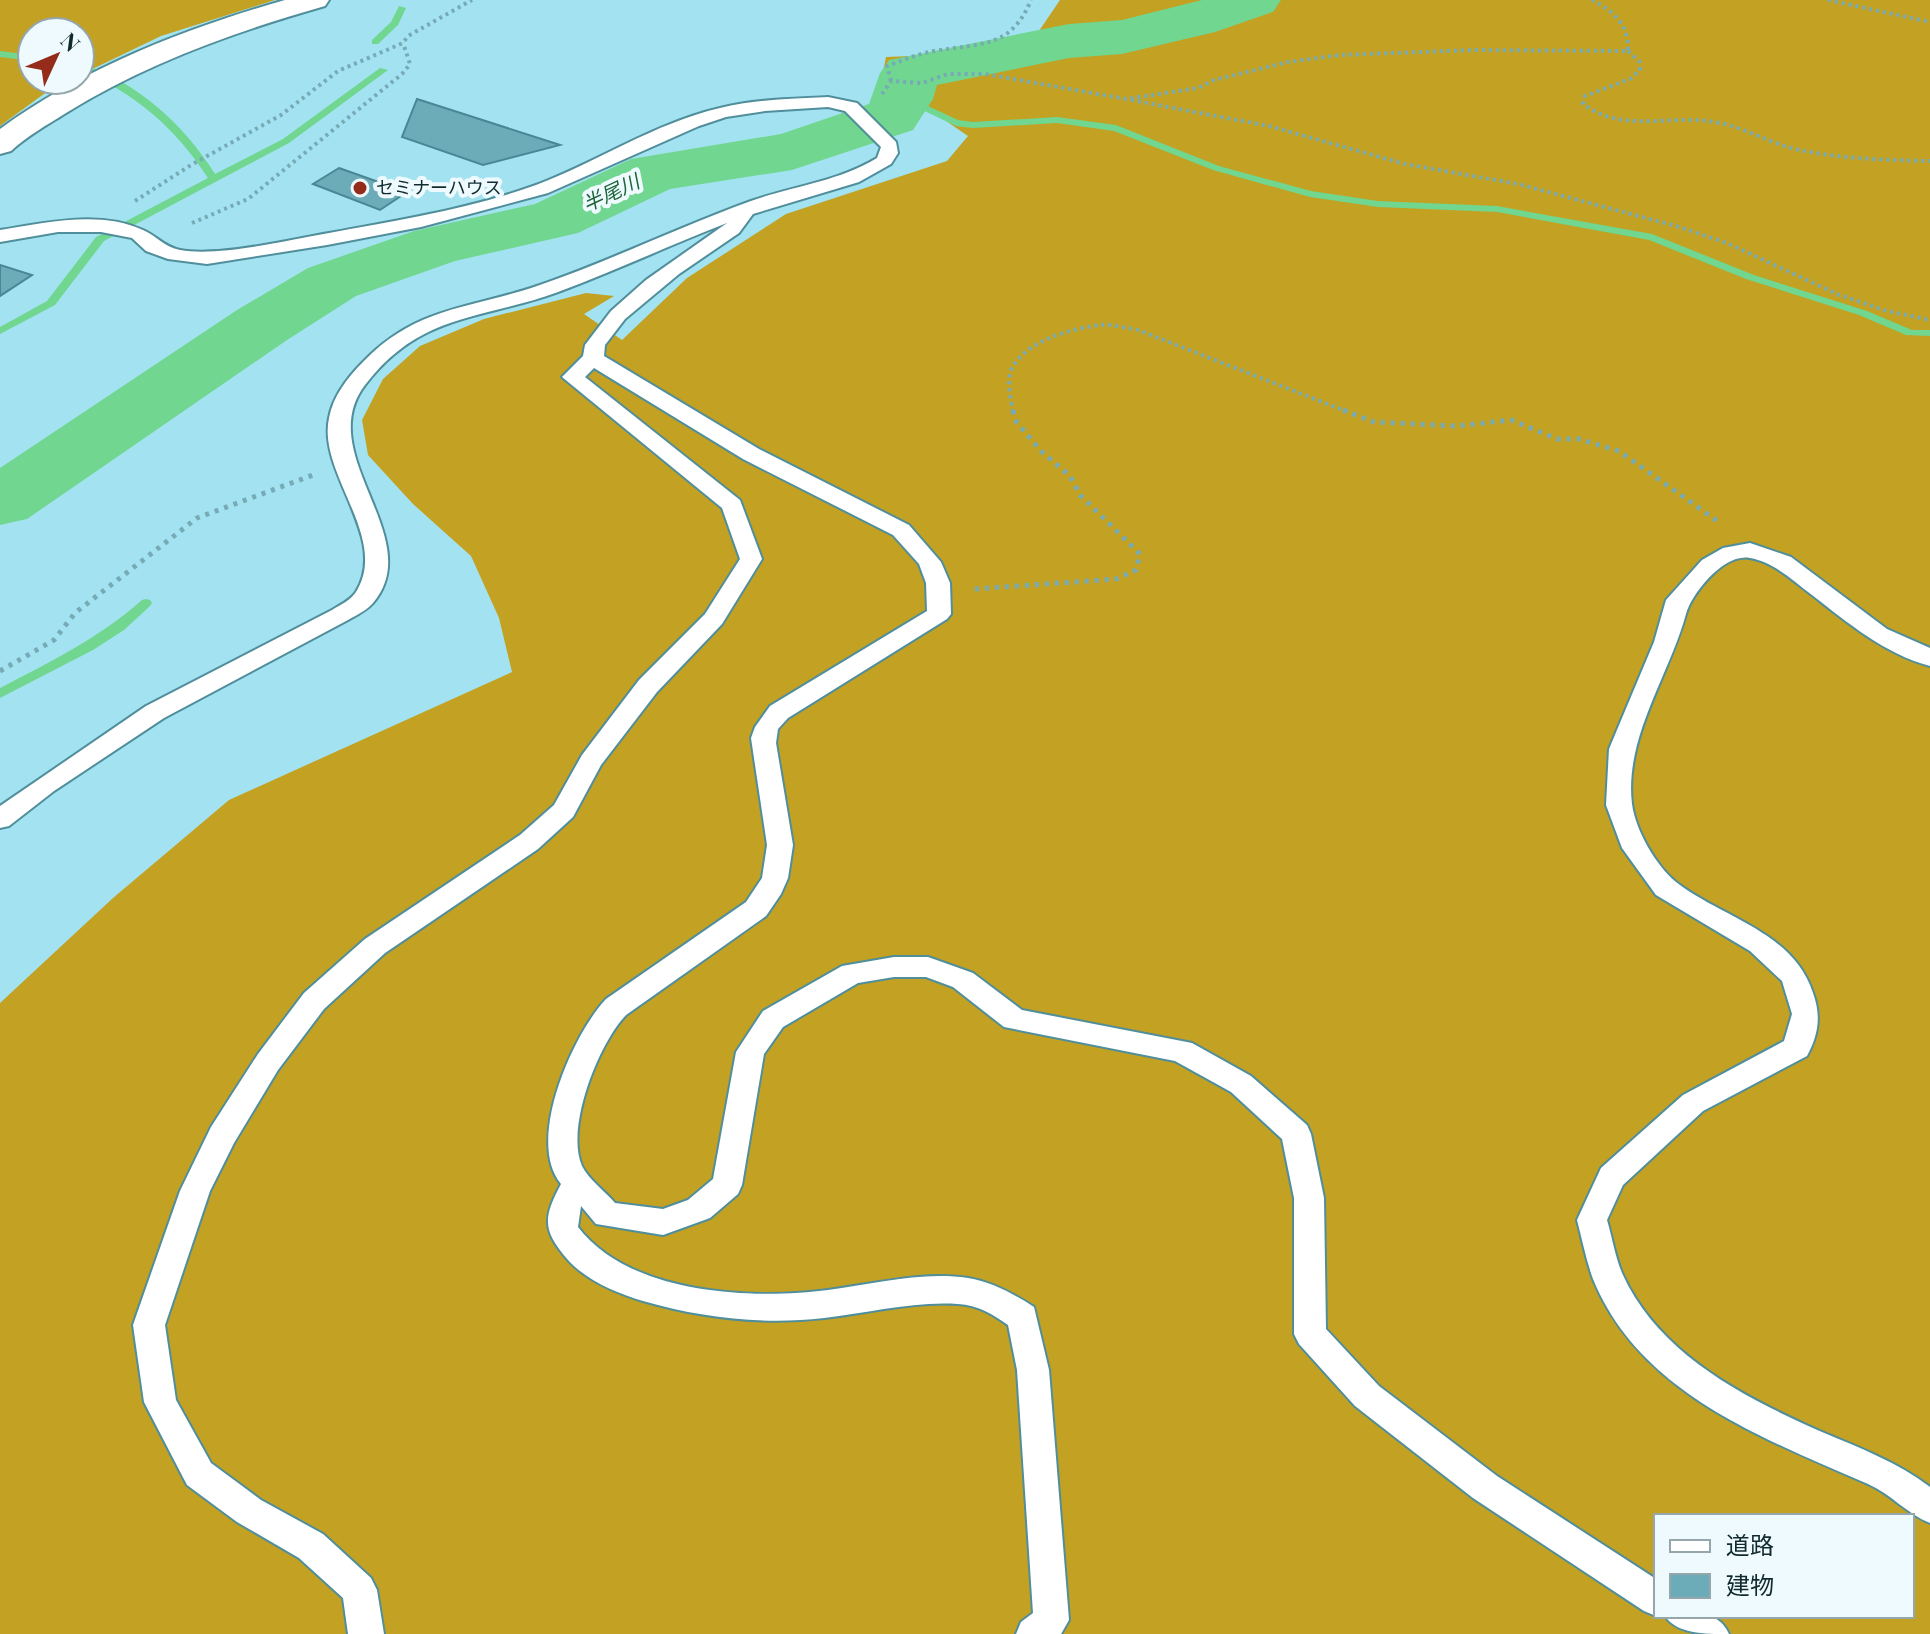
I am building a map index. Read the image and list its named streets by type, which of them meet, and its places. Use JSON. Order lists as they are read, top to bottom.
{
  "water": ["半尾川"],
  "places": ["セミナーハウス"],
  "legend": ["道路", "建物"],
  "north": "top right"
}
